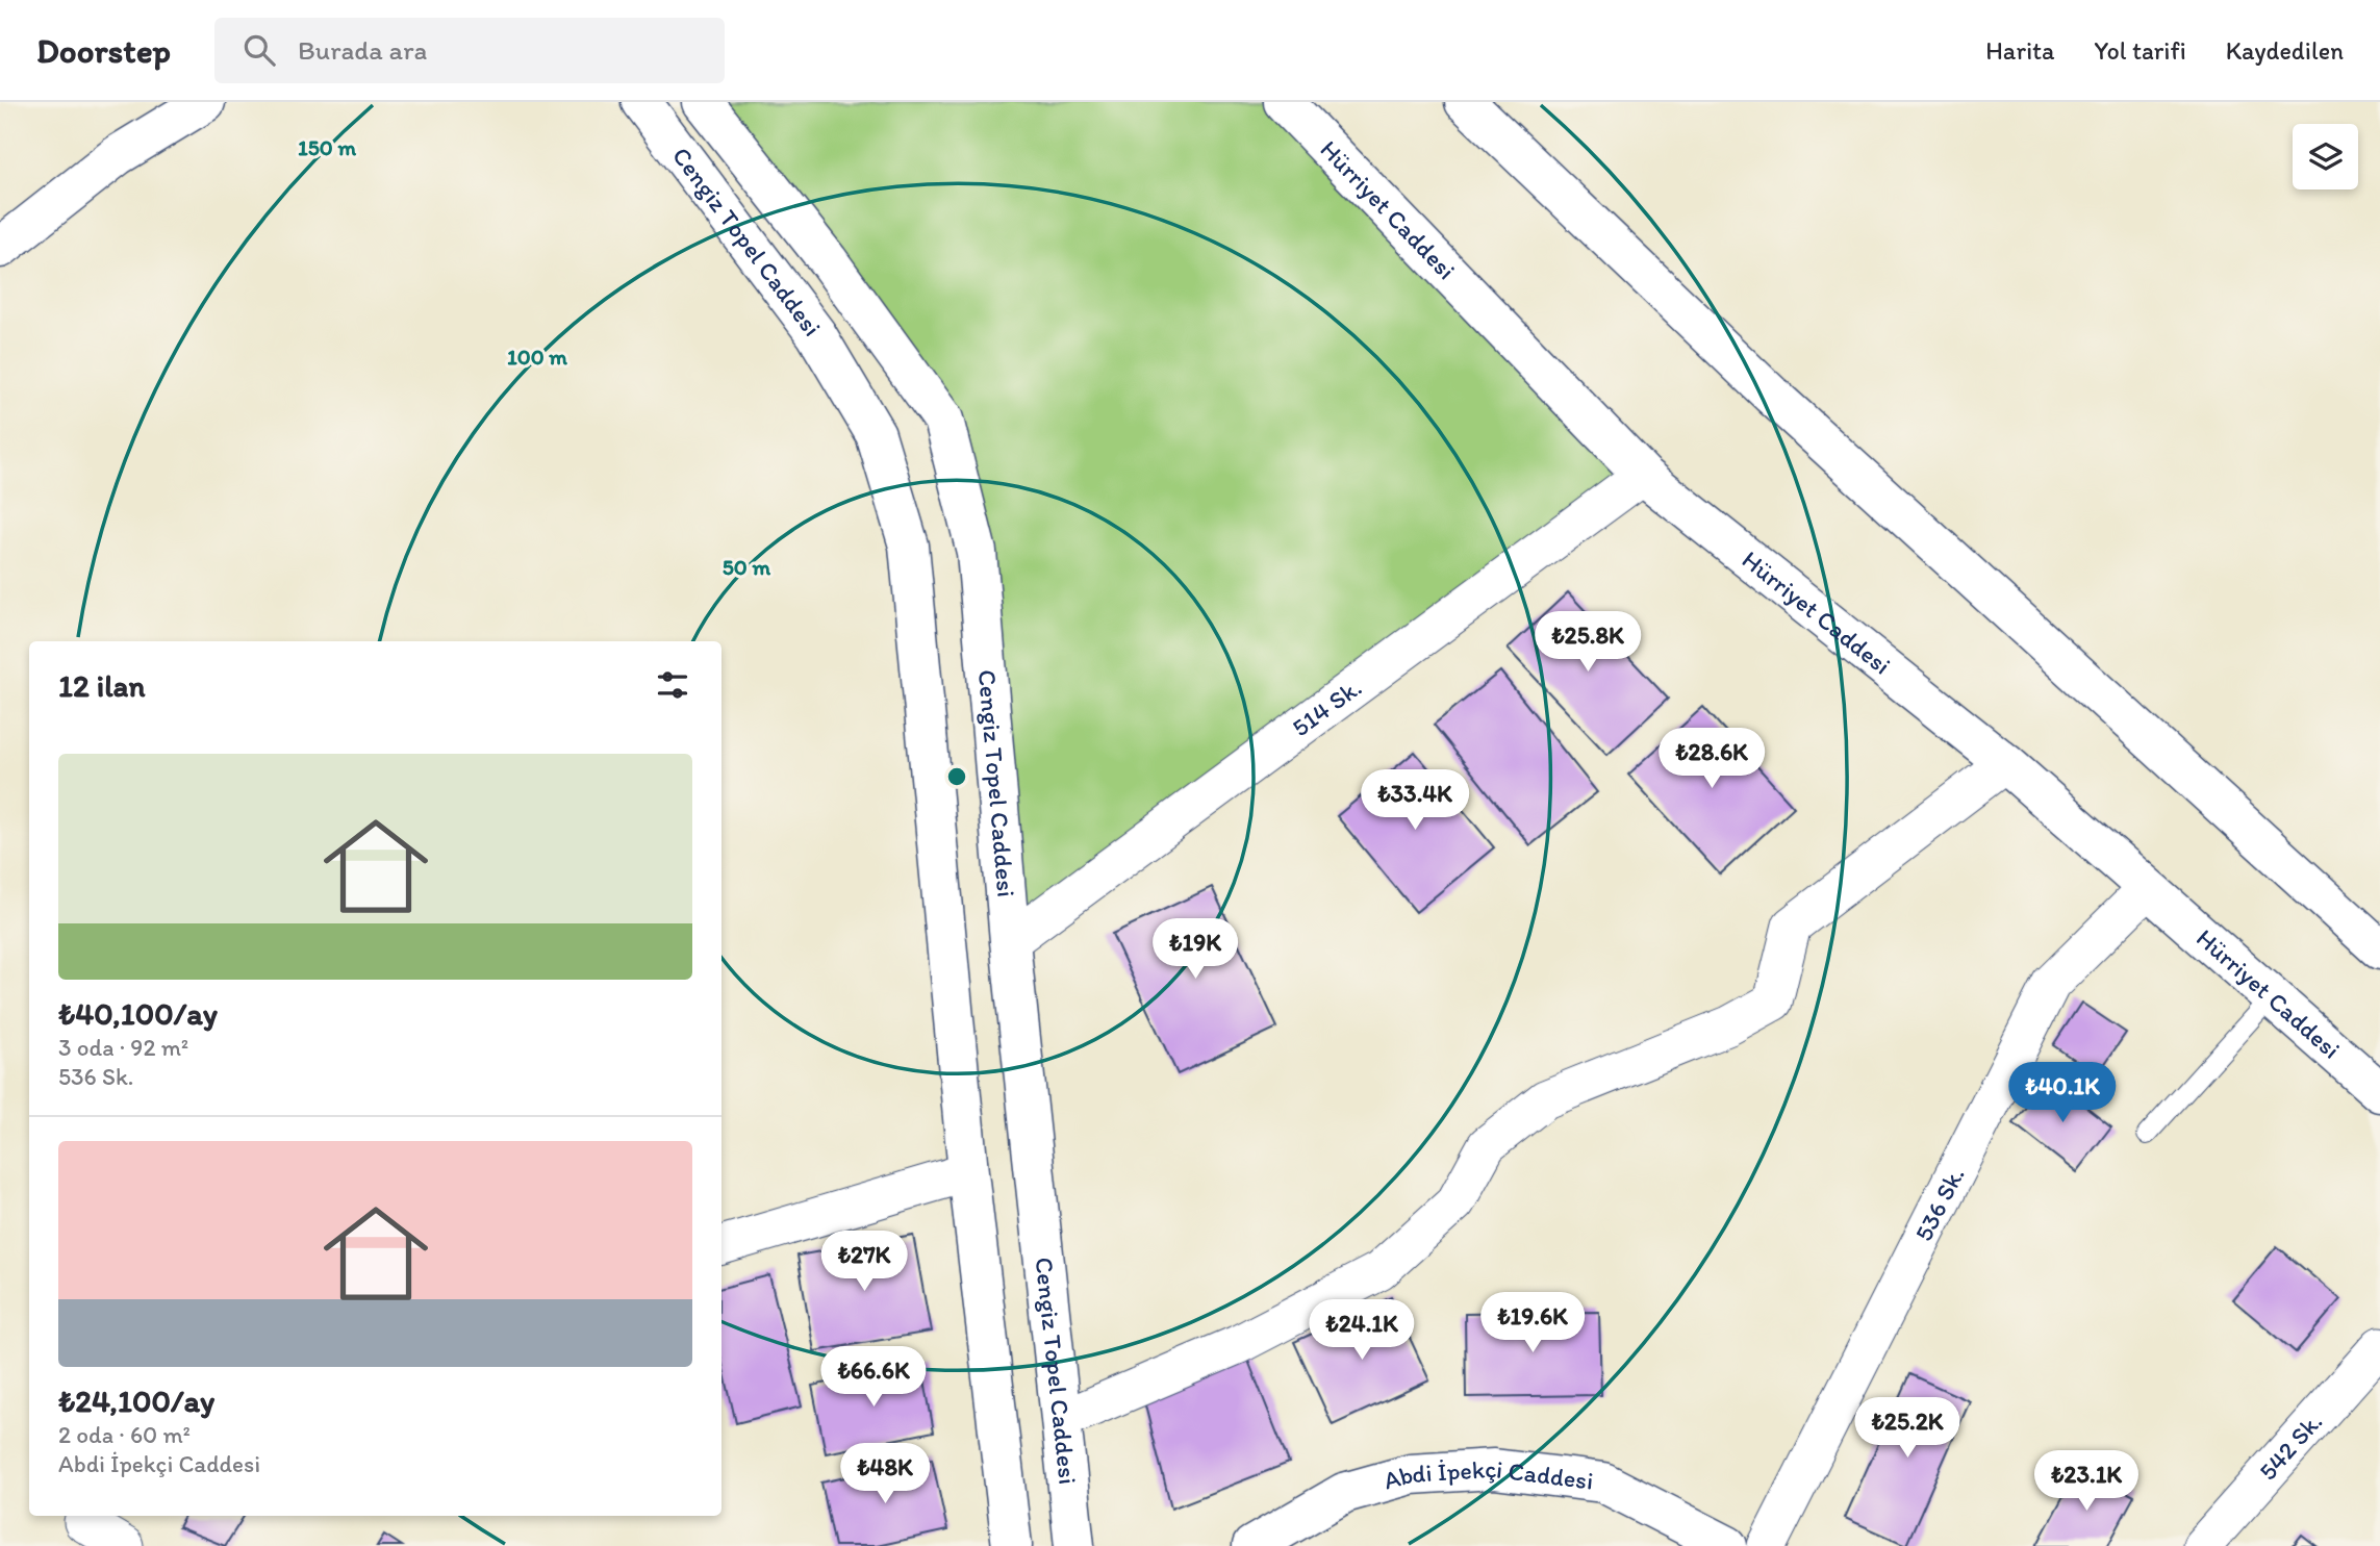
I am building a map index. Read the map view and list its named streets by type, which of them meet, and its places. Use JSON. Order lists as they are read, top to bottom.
{
  "streets": {
    "main road": ["Hürriyet Caddesi", "Cengiz Topel Caddesi", "Abdi İpekçi Caddesi"],
    "street": ["514 Sk.", "536 Sk.", "542 Sk."]
  },
  "crossings": [
    ["Hürriyet Caddesi", "514 Sk."],
    ["Hürriyet Caddesi", "536 Sk."],
    ["Cengiz Topel Caddesi", "514 Sk."]
  ],
  "page": {
    "header": "Doorstep",
    "search": "Burada ara",
    "nav": ["Harita", "Yol tarifi", "Kaydedilen"],
    "price": [
      "₺25.8K",
      "₺28.6K",
      "₺33.4K",
      "₺19K",
      "₺40.1K",
      "₺27K",
      "₺19.6K",
      "₺24.1K",
      "₺66.6K",
      "₺25.2K",
      "₺48K",
      "₺23.1K"
    ],
    "heading": "12 ilan",
    "list": [
      {
        "name": "₺40,100/ay",
        "note": "3 oda · 92 m² · 536 Sk."
      },
      {
        "name": "₺24,100/ay",
        "note": "2 oda · 60 m² · Abdi İpekçi Caddesi"
      }
    ]
  },
  "rings": ["150 m", "100 m", "50 m"]
}
